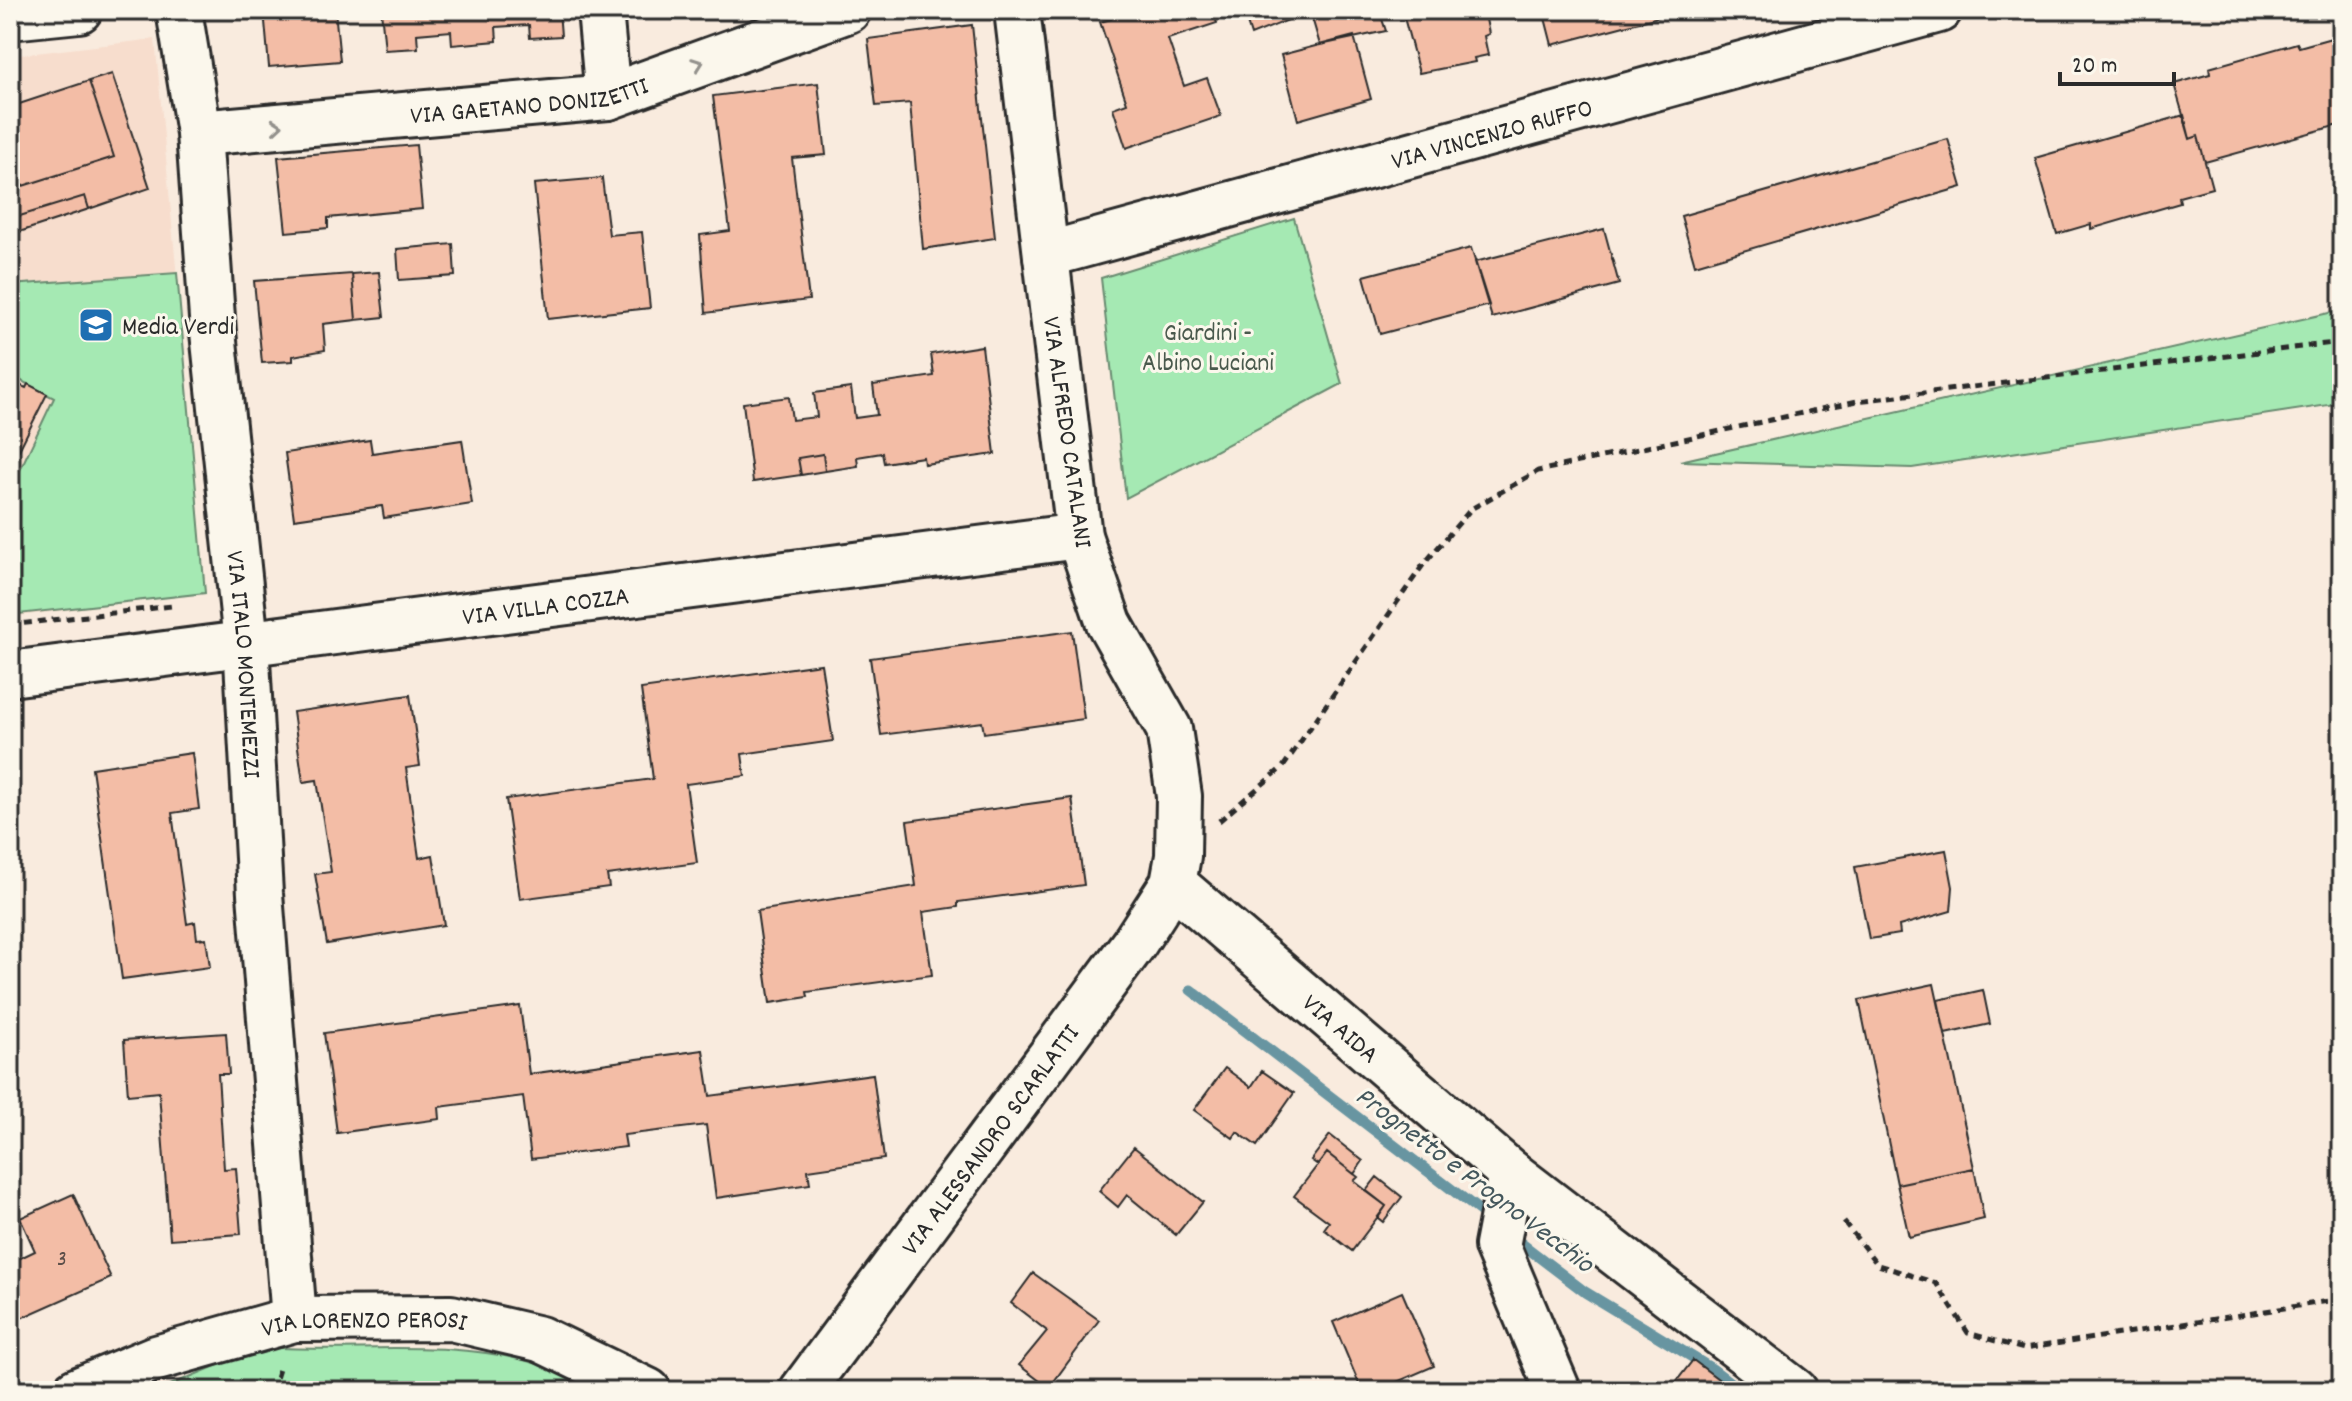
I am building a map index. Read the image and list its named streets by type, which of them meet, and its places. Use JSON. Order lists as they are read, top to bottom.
{
  "streets": {
    "street": [
      "VIA GAETANO DONIZETTI",
      "VIA VINCENZO RUFFO",
      "VIA ALFREDO CATALANI",
      "VIA VILLA COZZA",
      "VIA ITALO MONTEMEZZI",
      "VIA AIDA",
      "VIA ALESSANDRO SCARLATTI",
      "VIA LORENZO PEROSI"
    ]
  },
  "crossings": [
    ["VIA GAETANO DONIZETTI", "VIA ITALO MONTEMEZZI"],
    ["VIA VINCENZO RUFFO", "VIA ALFREDO CATALANI"],
    ["VIA ALFREDO CATALANI", "VIA VILLA COZZA"],
    ["VIA ALFREDO CATALANI", "VIA AIDA"],
    ["VIA ALFREDO CATALANI", "VIA ALESSANDRO SCARLATTI"],
    ["VIA VILLA COZZA", "VIA ITALO MONTEMEZZI"],
    ["VIA ITALO MONTEMEZZI", "VIA LORENZO PEROSI"],
    ["VIA AIDA", "VIA ALESSANDRO SCARLATTI"]
  ],
  "one_way": ["VIA GAETANO DONIZETTI"],
  "water": ["Prognetto e Progno Vecchio"],
  "parks": ["Giardini - Albino Luciani"],
  "places": {
    "school or university": ["Media Verdi"]
  },
  "house_numbers": ["3"],
  "scale_bar": "20 m"
}
